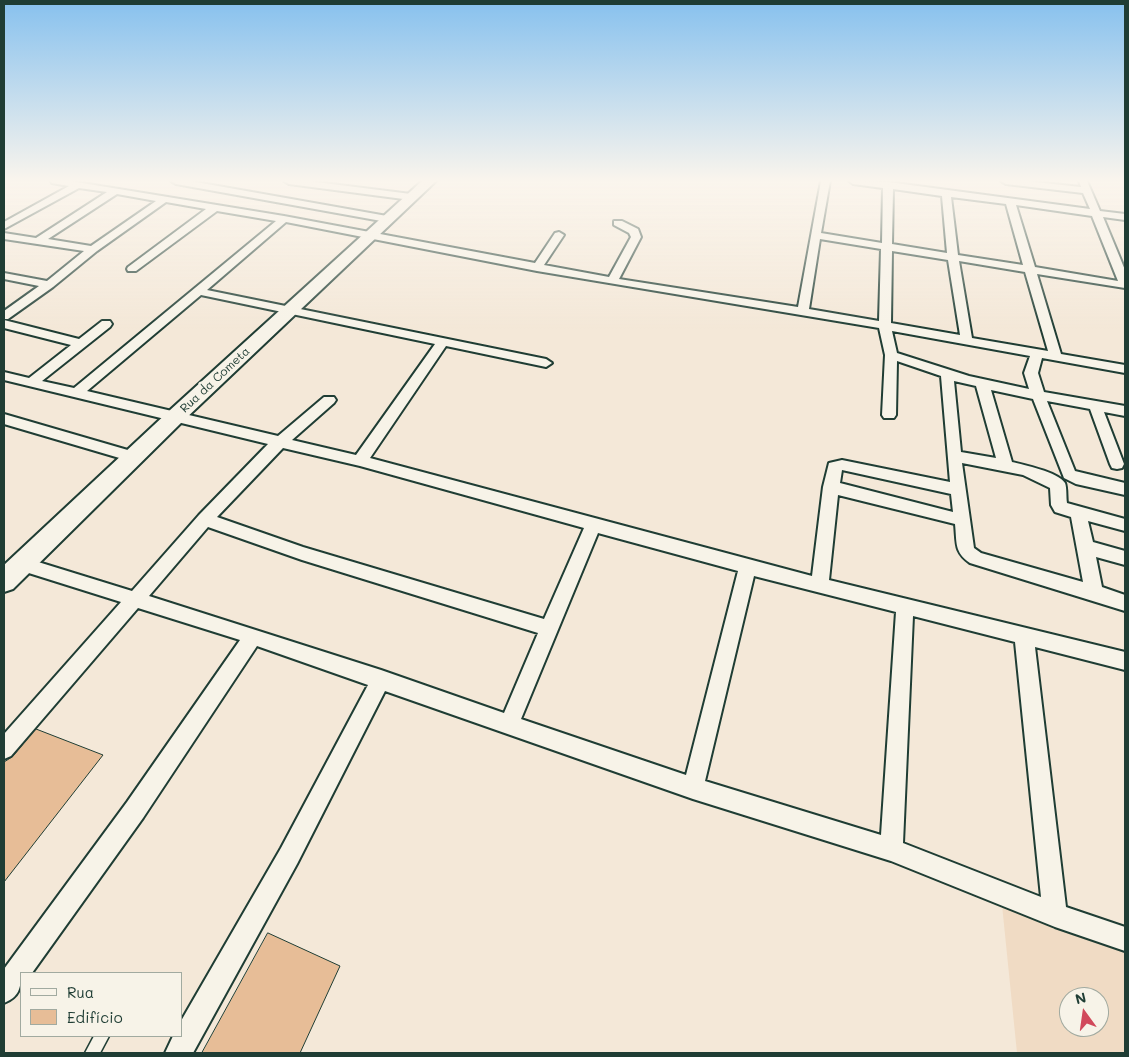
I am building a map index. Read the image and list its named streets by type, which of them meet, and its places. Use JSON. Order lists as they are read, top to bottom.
{
  "streets": {
    "street": ["Rua da Cometa"]
  },
  "legend": ["Rua", "Edifício"],
  "north": "top"
}
